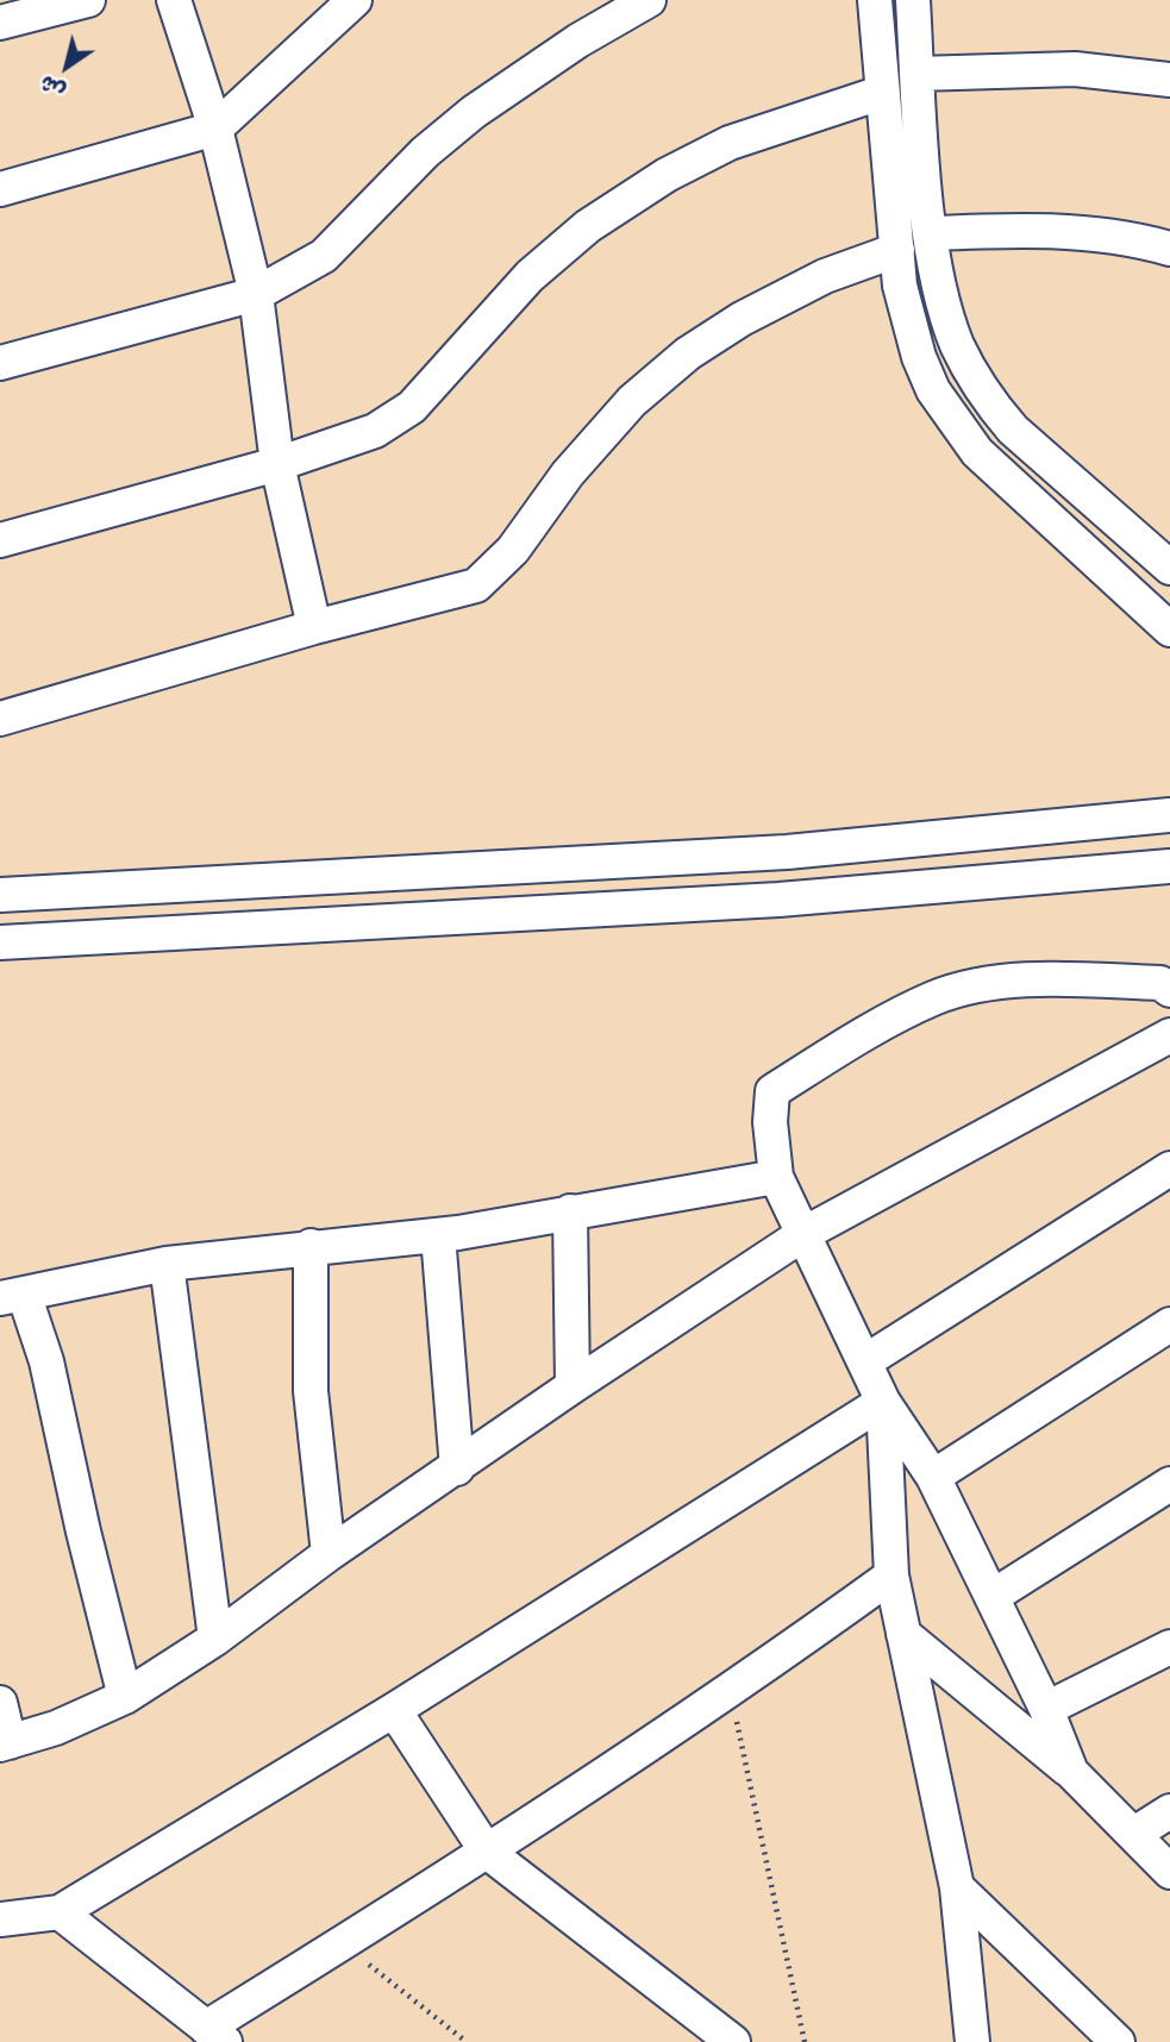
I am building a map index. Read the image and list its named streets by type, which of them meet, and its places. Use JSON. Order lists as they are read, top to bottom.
{
  "north": "bottom left"
}
